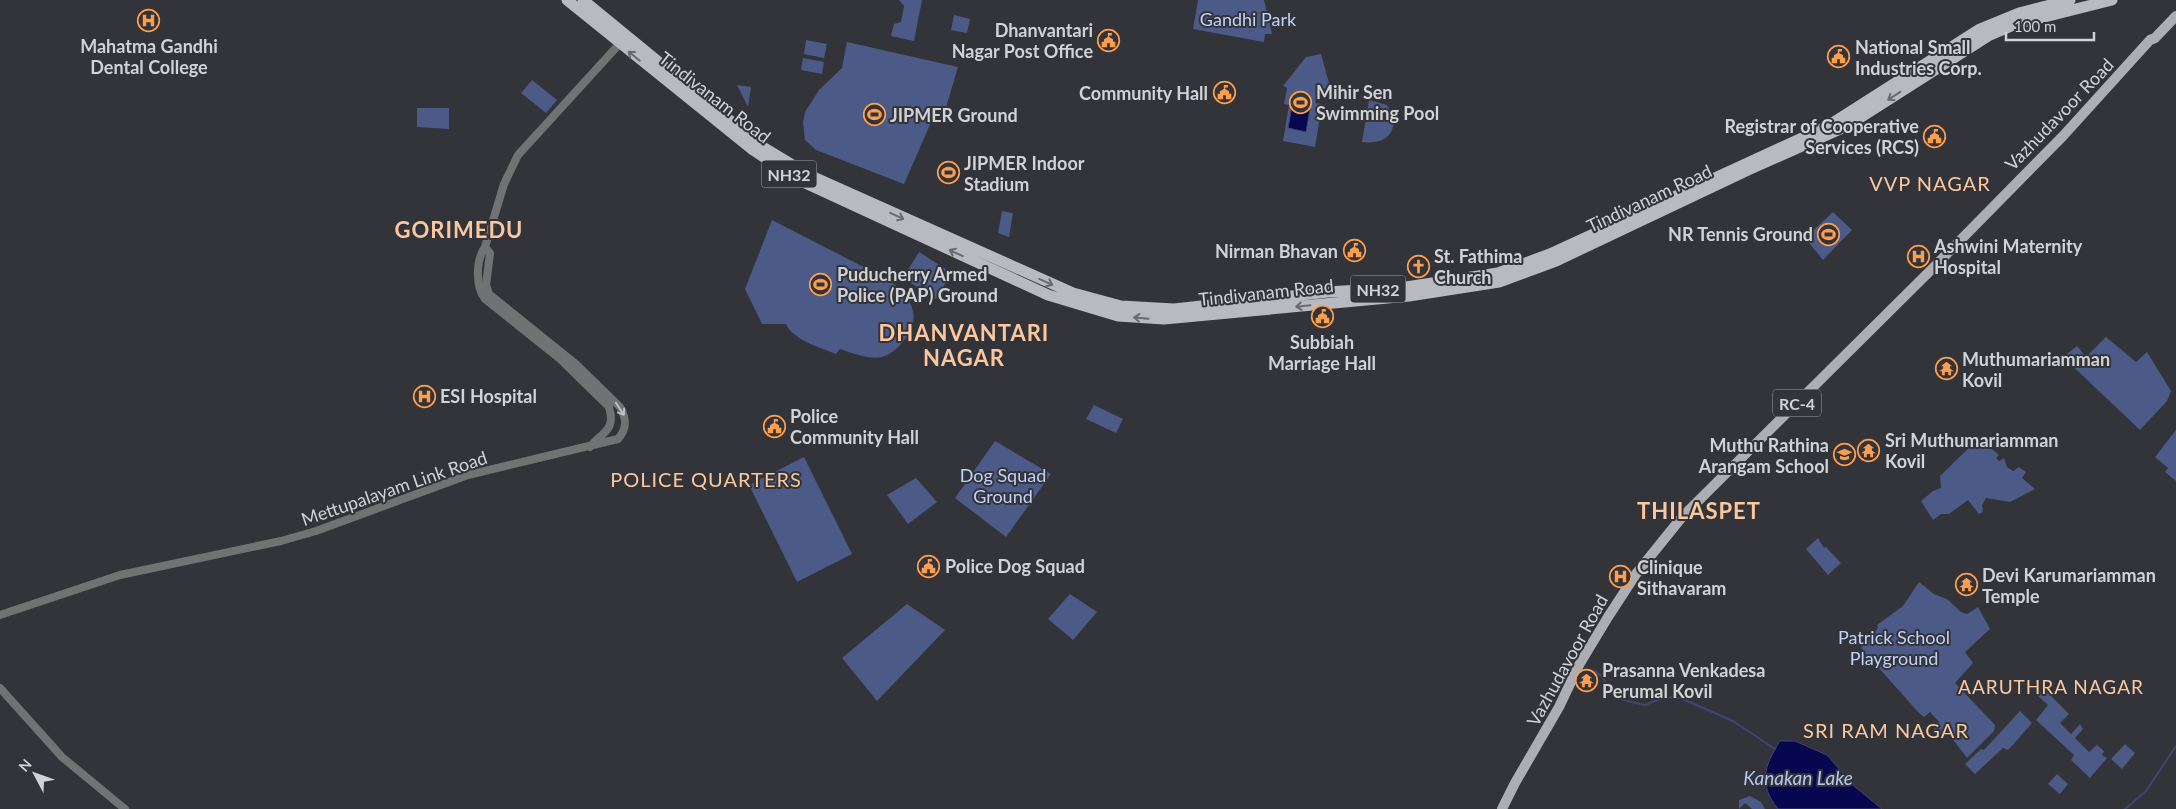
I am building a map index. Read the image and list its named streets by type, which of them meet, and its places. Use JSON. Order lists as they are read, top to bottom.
{
  "streets": {
    "highway": ["Tindivanam Road", "NH32"],
    "main road": ["Vazhudavoor Road", "RC-4"],
    "street": ["Mettupalayam Link Road"]
  },
  "crossings": [
    ["Tindivanam Road", "NH32"],
    ["Tindivanam Road", "Mettupalayam Link Road"]
  ],
  "districts": [
    "VVP NAGAR",
    "GORIMEDU",
    "DHANVANTARI NAGAR",
    "POLICE QUARTERS",
    "THILASPET",
    "AARUTHRA NAGAR",
    "SRI RAM NAGAR"
  ],
  "water": ["Kanakan Lake"],
  "parks": ["Gandhi Park", "Dog Squad Ground", "Patrick School Playground"],
  "places": {
    "hospital": [
      "Mahatma Gandhi Dental College",
      "Ashwini Maternity Hospital",
      "ESI Hospital",
      "Clinique Sithavaram"
    ],
    "public building": [
      "Dhanvantari Nagar Post Office",
      "National Small Industries Corp.",
      "Community Hall",
      "Registrar of Cooperative Services (RCS)",
      "Nirman Bhavan",
      "Subbiah Marriage Hall",
      "Police Community Hall",
      "Police Dog Squad"
    ],
    "sports": [
      "Mihir Sen Swimming Pool",
      "JIPMER Ground",
      "JIPMER Indoor Stadium",
      "NR Tennis Ground",
      "Puducherry Armed Police (PAP) Ground"
    ],
    "church": ["St. Fathima Church"],
    "temple": [
      "Muthumariamman Kovil",
      "Sri Muthumariamman Kovil",
      "Devi Karumariamman Temple",
      "Prasanna Venkadesa Perumal Kovil"
    ],
    "school or university": ["Muthu Rathina Arangam School"]
  },
  "scale_bar": "100 m",
  "north": "top left"
}
